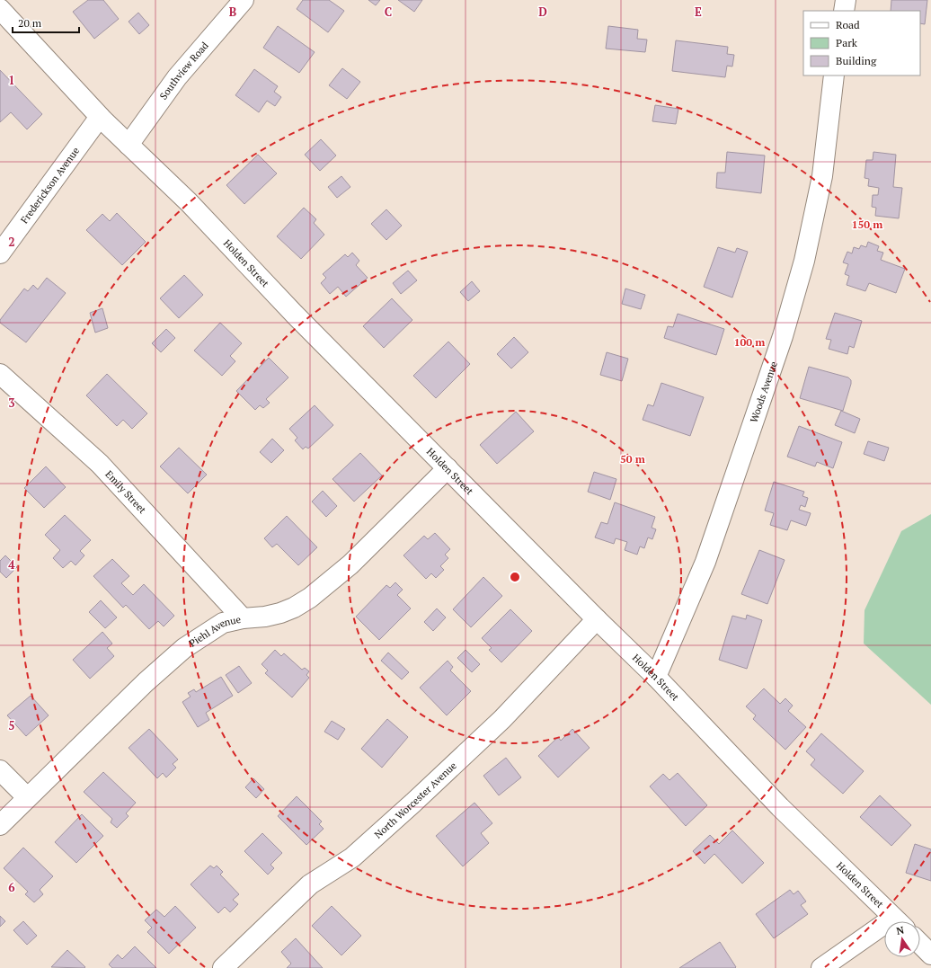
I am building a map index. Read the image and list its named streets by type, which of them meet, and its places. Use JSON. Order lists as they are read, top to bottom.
{
  "streets": {
    "street": [
      "Southview Road",
      "Frederickson Avenue",
      "Holden Street",
      "Woods Avenue",
      "Emily Street",
      "Piehl Avenue",
      "North Worcester Avenue"
    ]
  },
  "crossings": [
    ["Southview Road", "Holden Street"],
    ["Frederickson Avenue", "Holden Street"],
    ["Holden Street", "Woods Avenue"],
    ["Holden Street", "Piehl Avenue"],
    ["Holden Street", "North Worcester Avenue"],
    ["Emily Street", "Piehl Avenue"]
  ],
  "legend": ["Road", "Park", "Building"],
  "scale_bar": "20 m",
  "north": "top",
  "grid": {
    "columns": [
      "B",
      "C",
      "D",
      "E"
    ],
    "rows": [
      "1",
      "2",
      "3",
      "4",
      "5",
      "6"
    ]
  },
  "rings": ["150 m", "100 m", "50 m"]
}
